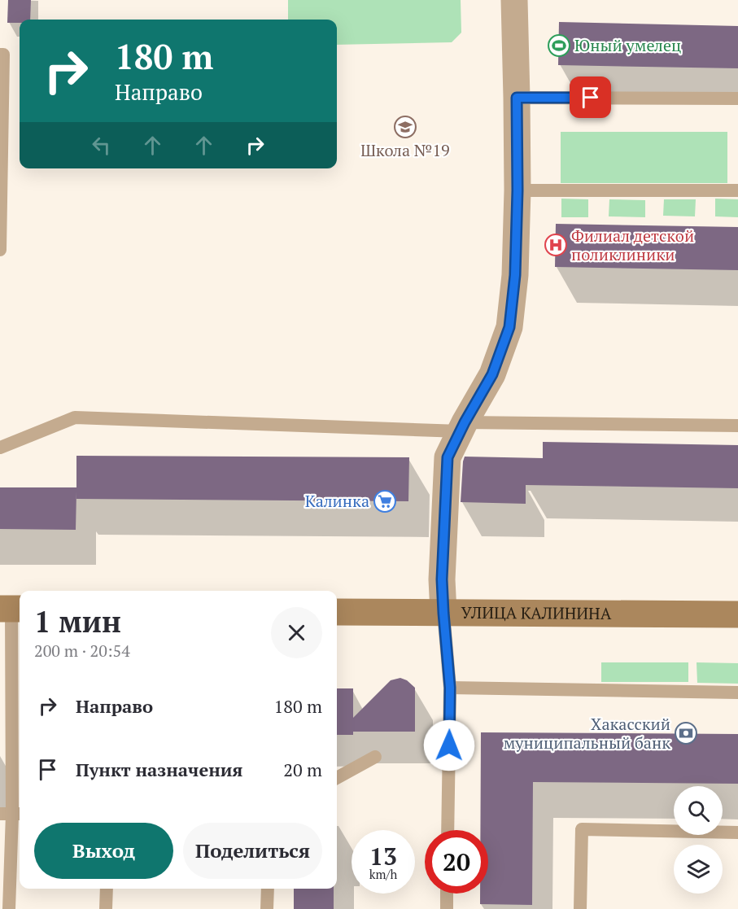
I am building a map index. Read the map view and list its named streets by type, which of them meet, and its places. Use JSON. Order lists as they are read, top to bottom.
{
  "streets": {
    "main road": ["УЛИЦА КАЛИНИНА"]
  },
  "places": {
    "sports": ["Юный умелец"],
    "school or university": ["Школа №19"],
    "hospital": ["Филиал детской поликлиники"],
    "supermarket": ["Калинка"],
    "bank": ["Хакасский муниципальный банк"]
  },
  "page": {
    "turn": ["180 m", "Направо"],
    "heading": ["1 мин", "200 m · 20:54"],
    "list": [
      {
        "name": "Направо",
        "value": "180 m"
      },
      {
        "name": "Пункт назначения",
        "value": "20 m"
      }
    ],
    "buttons": ["Выход", "Поделиться"],
    "speed": "13 km/h",
    "limit": "20"
  }
}
